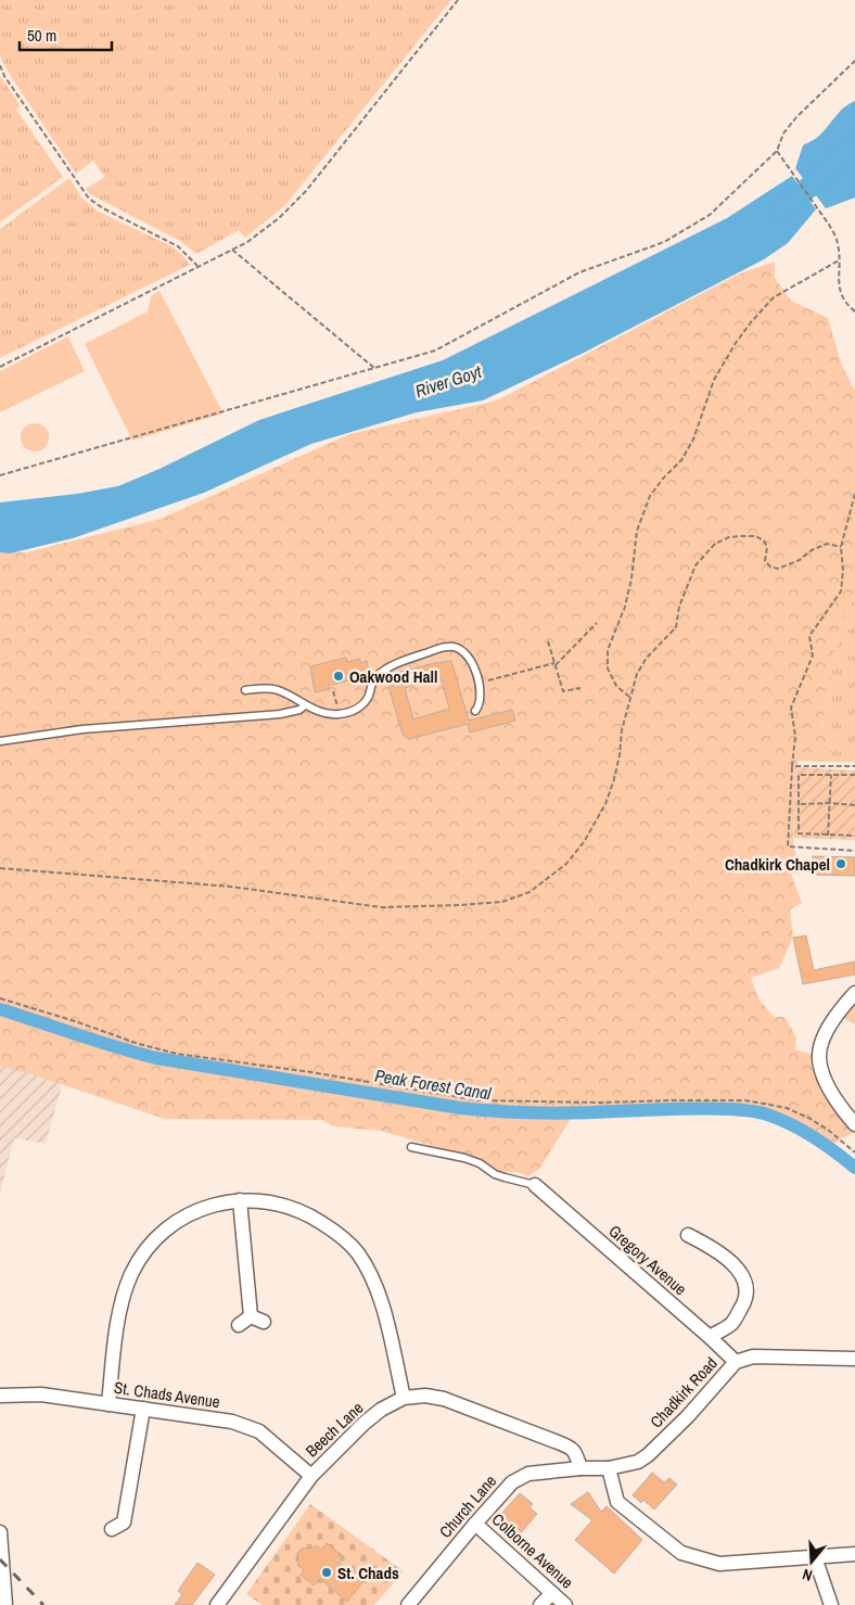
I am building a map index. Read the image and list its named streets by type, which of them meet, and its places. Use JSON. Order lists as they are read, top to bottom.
{
  "streets": {
    "street": [
      "Gregory Avenue",
      "Chadkirk Road",
      "St. Chads Avenue",
      "Beech Lane",
      "Church Lane",
      "Colborne Avenue"
    ]
  },
  "crossings": [
    ["Gregory Avenue", "Chadkirk Road"],
    ["Chadkirk Road", "Church Lane"],
    ["St. Chads Avenue", "Beech Lane"],
    ["Beech Lane", "Church Lane"],
    ["Church Lane", "Colborne Avenue"]
  ],
  "water": ["River Goyt", "Peak Forest Canal"],
  "places": ["Oakwood Hall", "Chadkirk Chapel", "St. Chads"],
  "scale_bar": "50 m",
  "north": "bottom"
}
